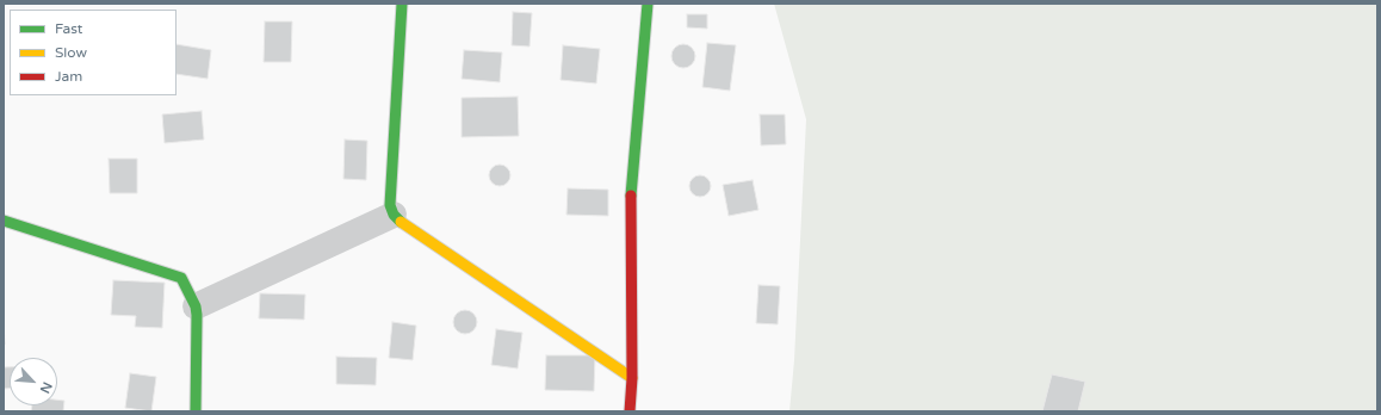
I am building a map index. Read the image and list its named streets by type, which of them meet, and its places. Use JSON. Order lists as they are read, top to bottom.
{
  "legend": ["Fast", "Slow", "Jam"],
  "north": "bottom right"
}
